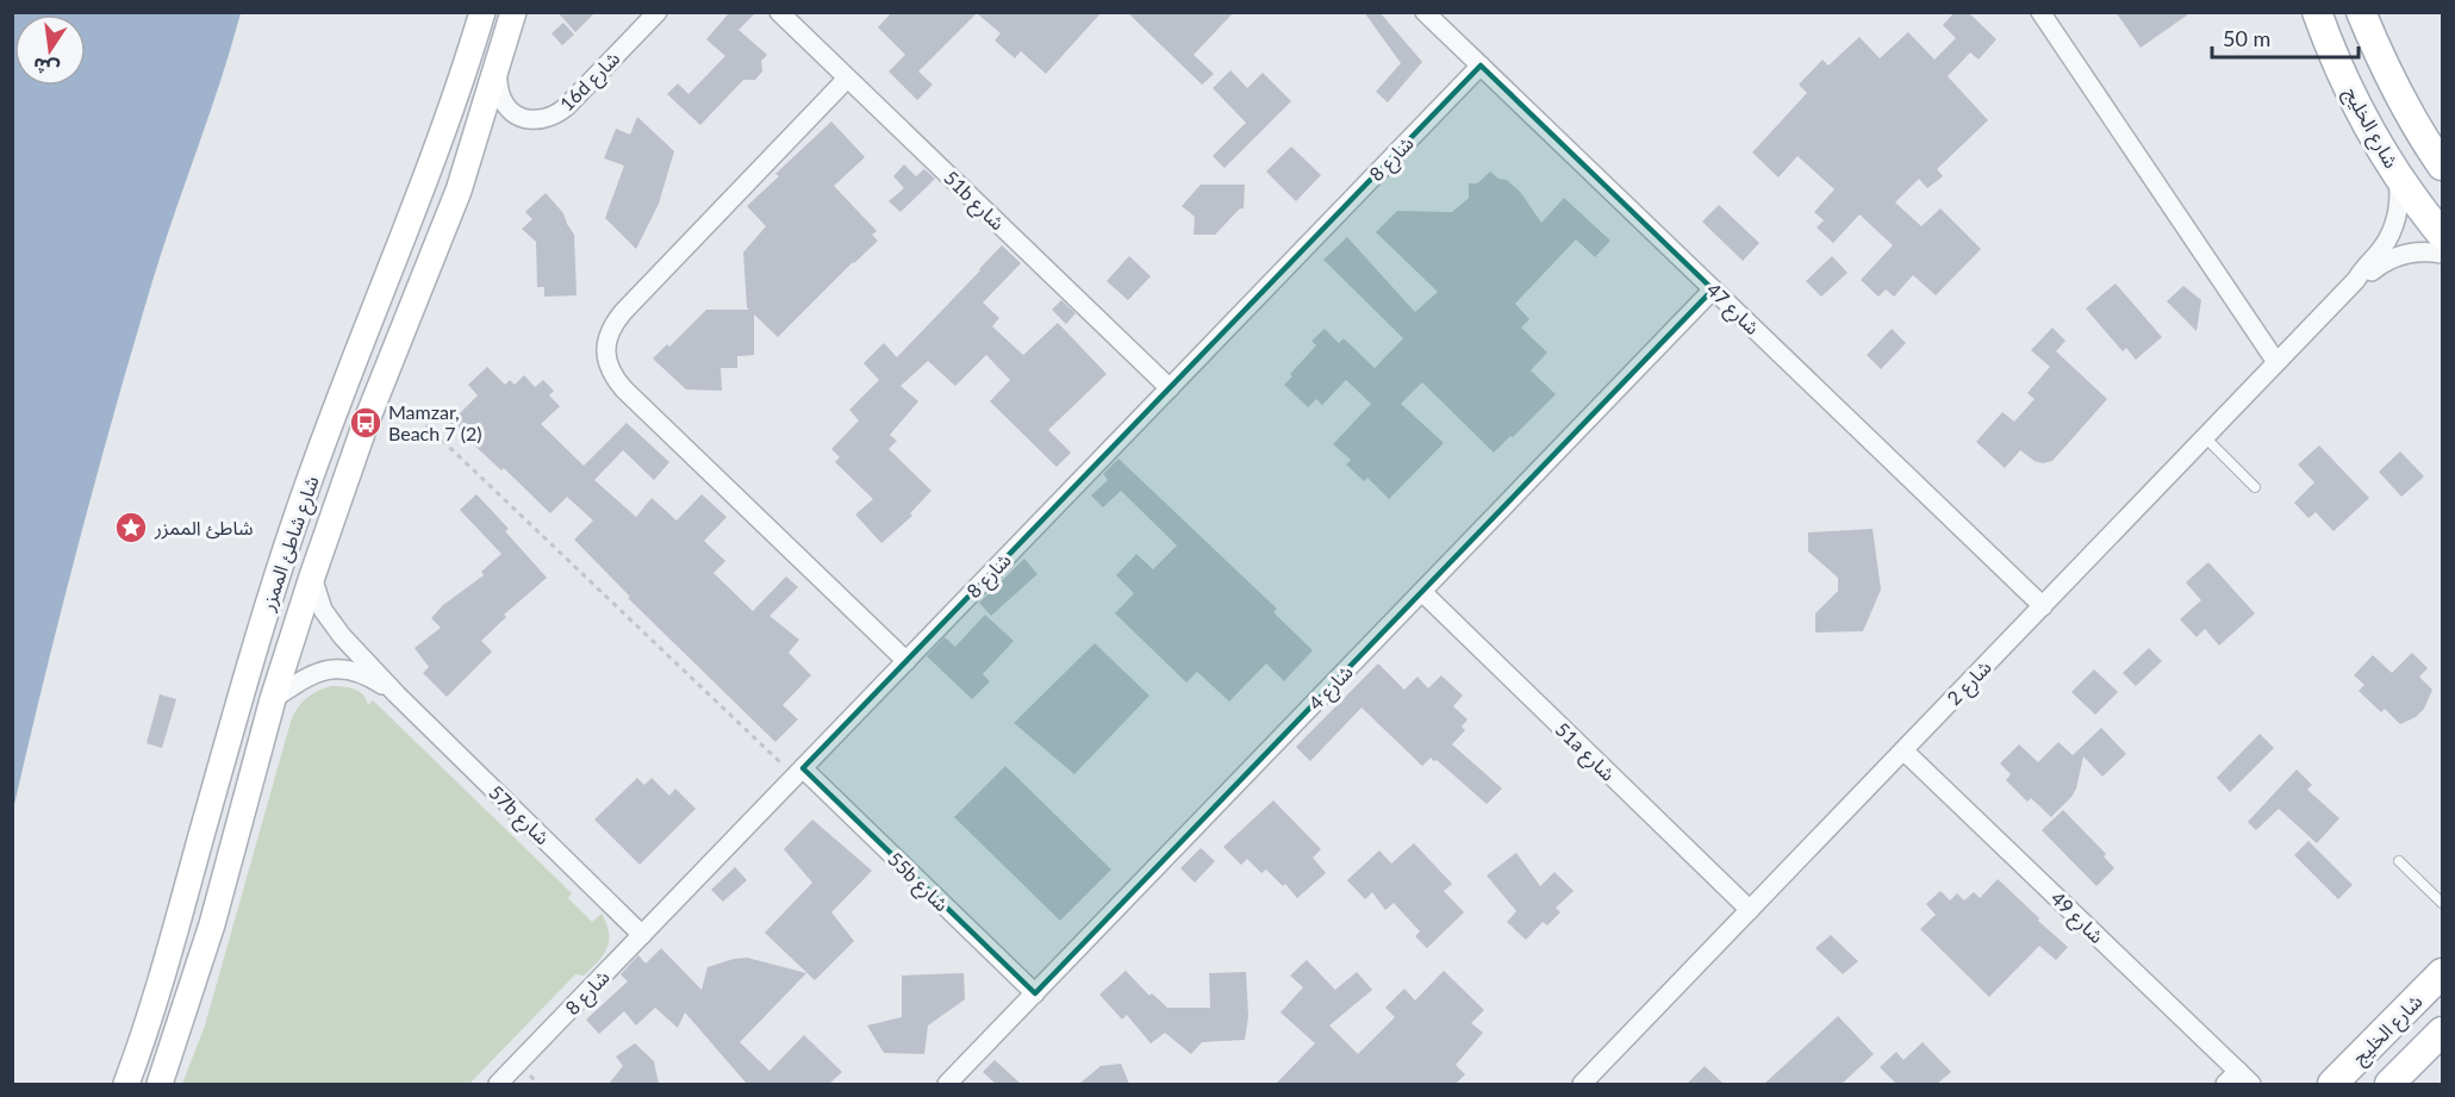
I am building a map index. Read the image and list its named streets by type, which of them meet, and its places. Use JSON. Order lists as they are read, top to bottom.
{
  "streets": {
    "main road": ["شارع الخليج", "شارع شاطئ الممزر"],
    "street": [
      "16d شارع",
      "شارع 8",
      "51b شارع",
      "شارع 47",
      "شارع 2",
      "شارع 4",
      "51a شارع",
      "57b شارع",
      "55b شارع",
      "شارع 49"
    ]
  },
  "crossings": [
    ["16d شارع", "شارع شاطئ الممزر"],
    ["شارع الخليج", "شارع 2"],
    ["شارع 8", "51b شارع"],
    ["شارع 8", "شارع 47"],
    ["شارع 8", "57b شارع"],
    ["شارع 8", "55b شارع"],
    ["شارع 47", "شارع 2"],
    ["شارع 47", "شارع 4"],
    ["شارع شاطئ الممزر", "57b شارع"],
    ["شارع 2", "51a شارع"],
    ["شارع 2", "شارع 49"],
    ["شارع 4", "51a شارع"],
    ["شارع 4", "55b شارع"]
  ],
  "places": {
    "bus stop": ["Mamzar, Beach 7 (2)"],
    "place": ["شاطئ الممزر"]
  },
  "scale_bar": "50 m",
  "north": "bottom"
}
